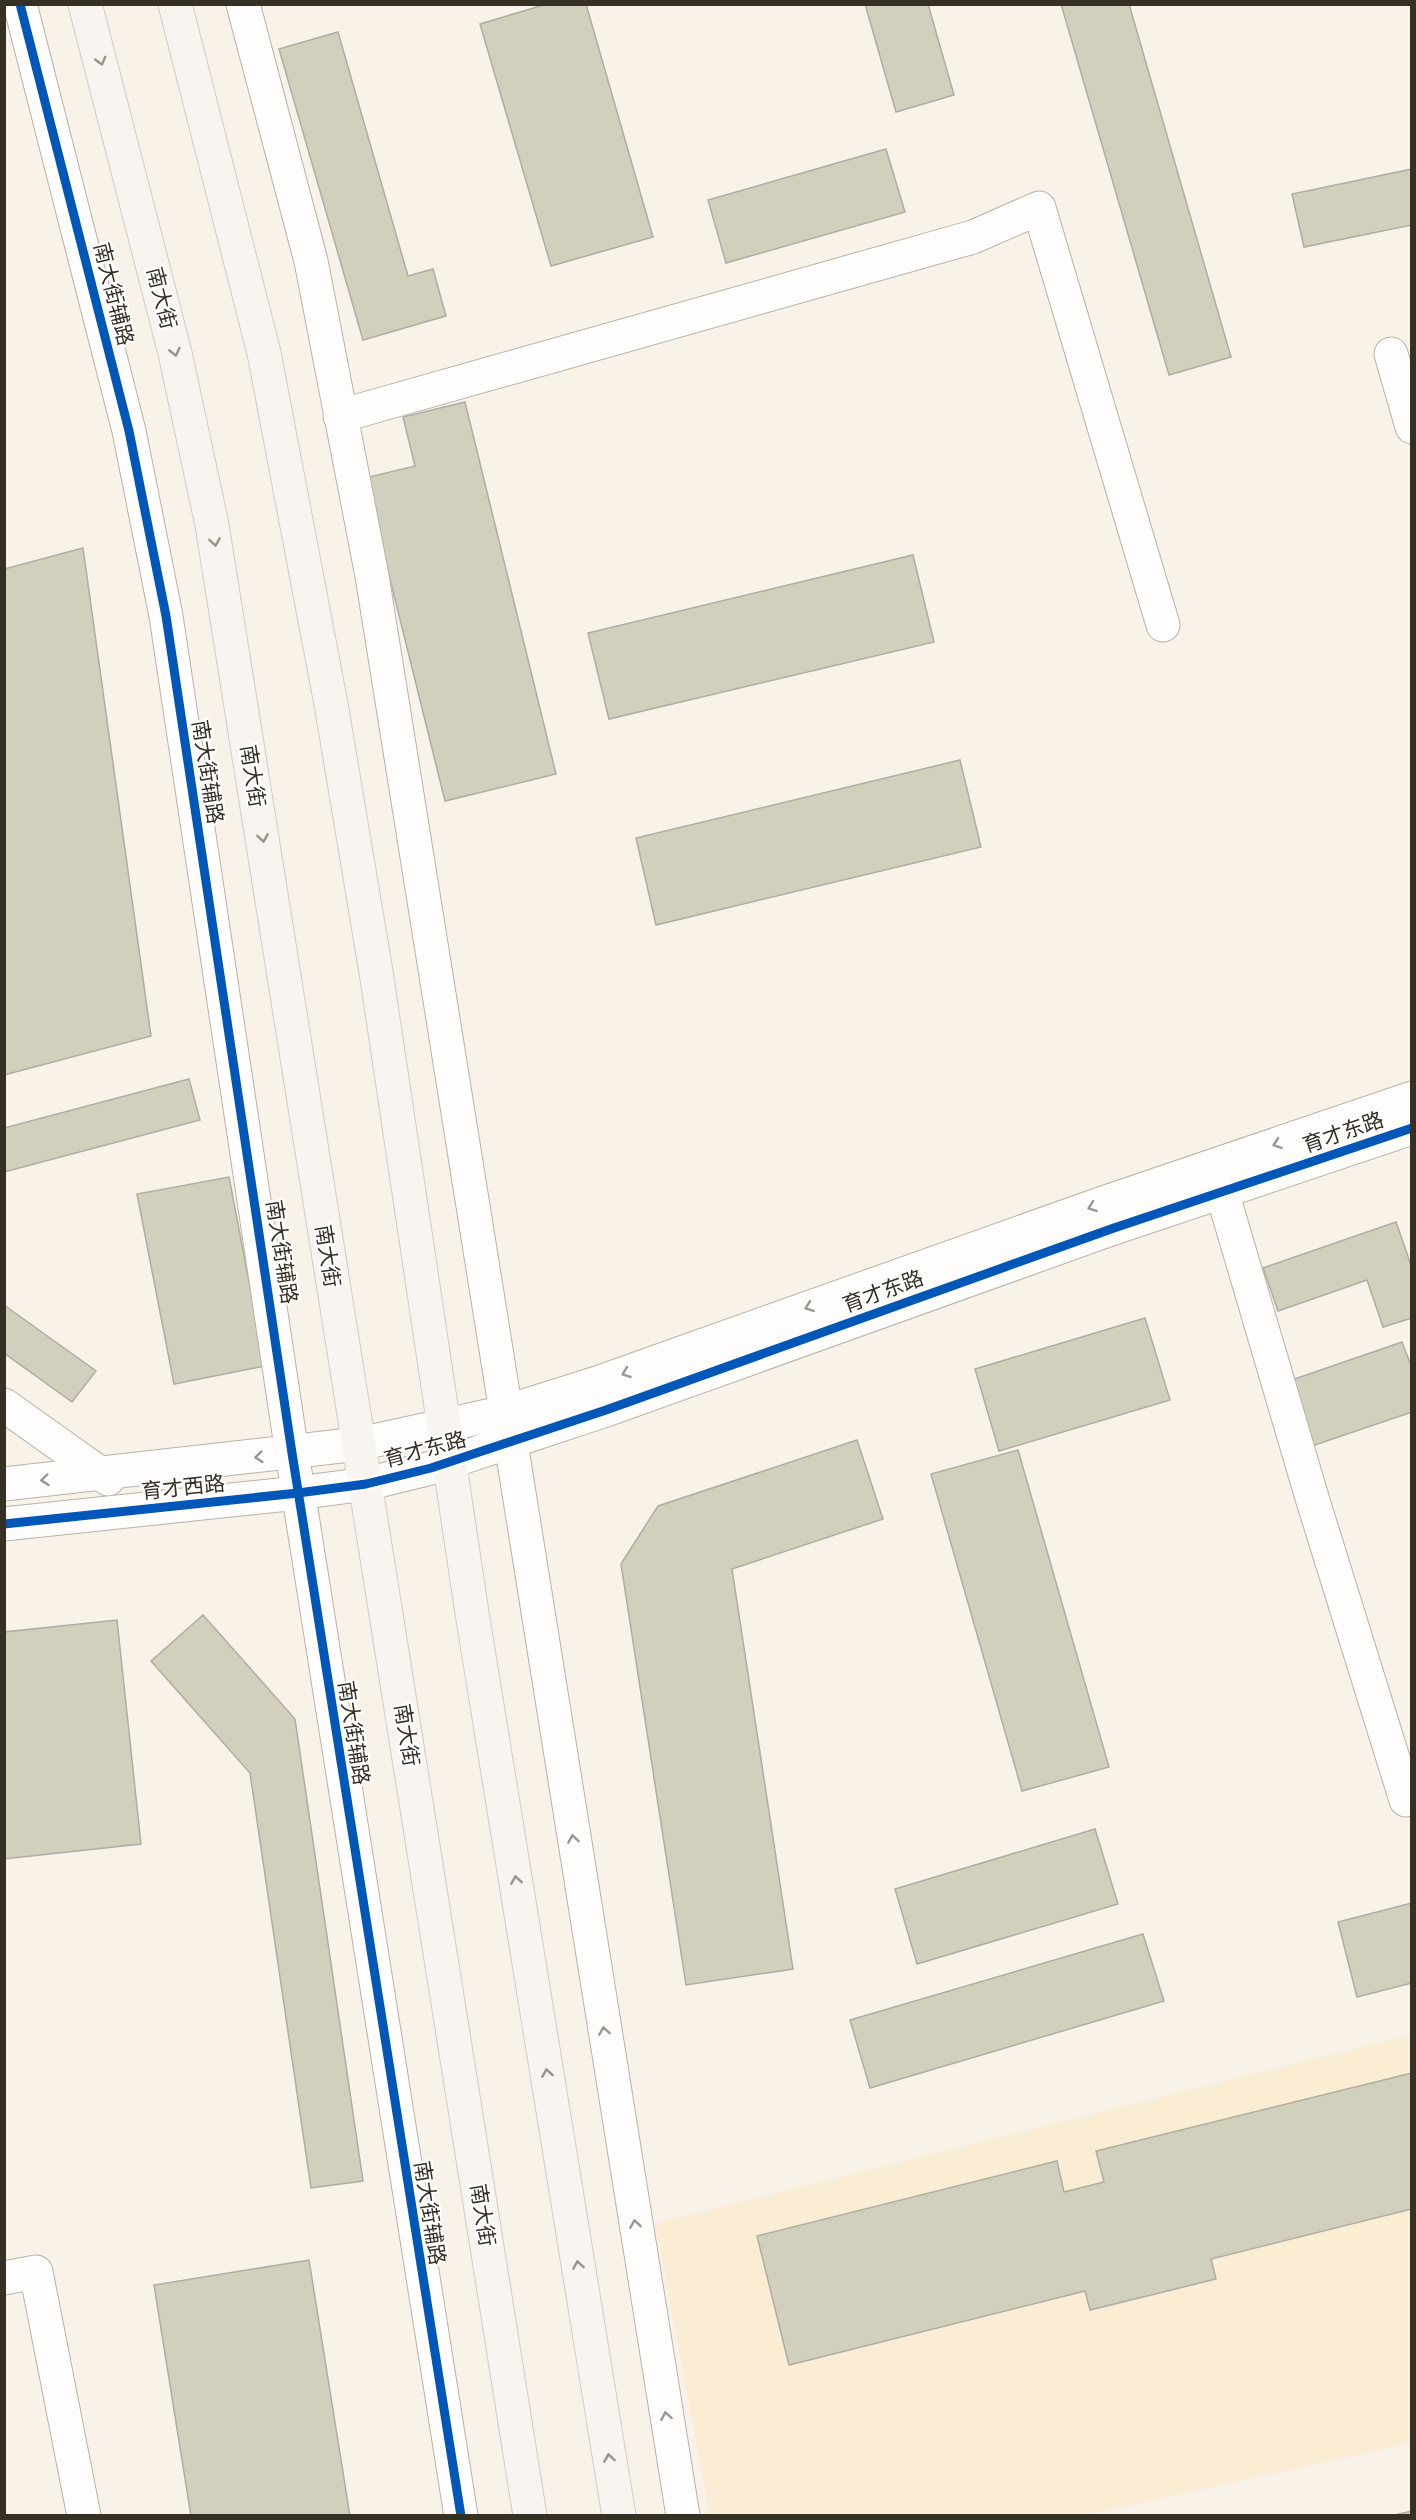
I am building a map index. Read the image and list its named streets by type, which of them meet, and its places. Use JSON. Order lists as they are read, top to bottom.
{
  "streets": {
    "main road": ["南大街"],
    "street": ["南大街辅路", "育才东路", "育才西路"]
  },
  "crossings": [
    ["南大街辅路", "育才西路"],
    ["南大街", "育才东路"],
    ["南大街", "育才西路"],
    ["育才东路", "育才西路"]
  ]
}
